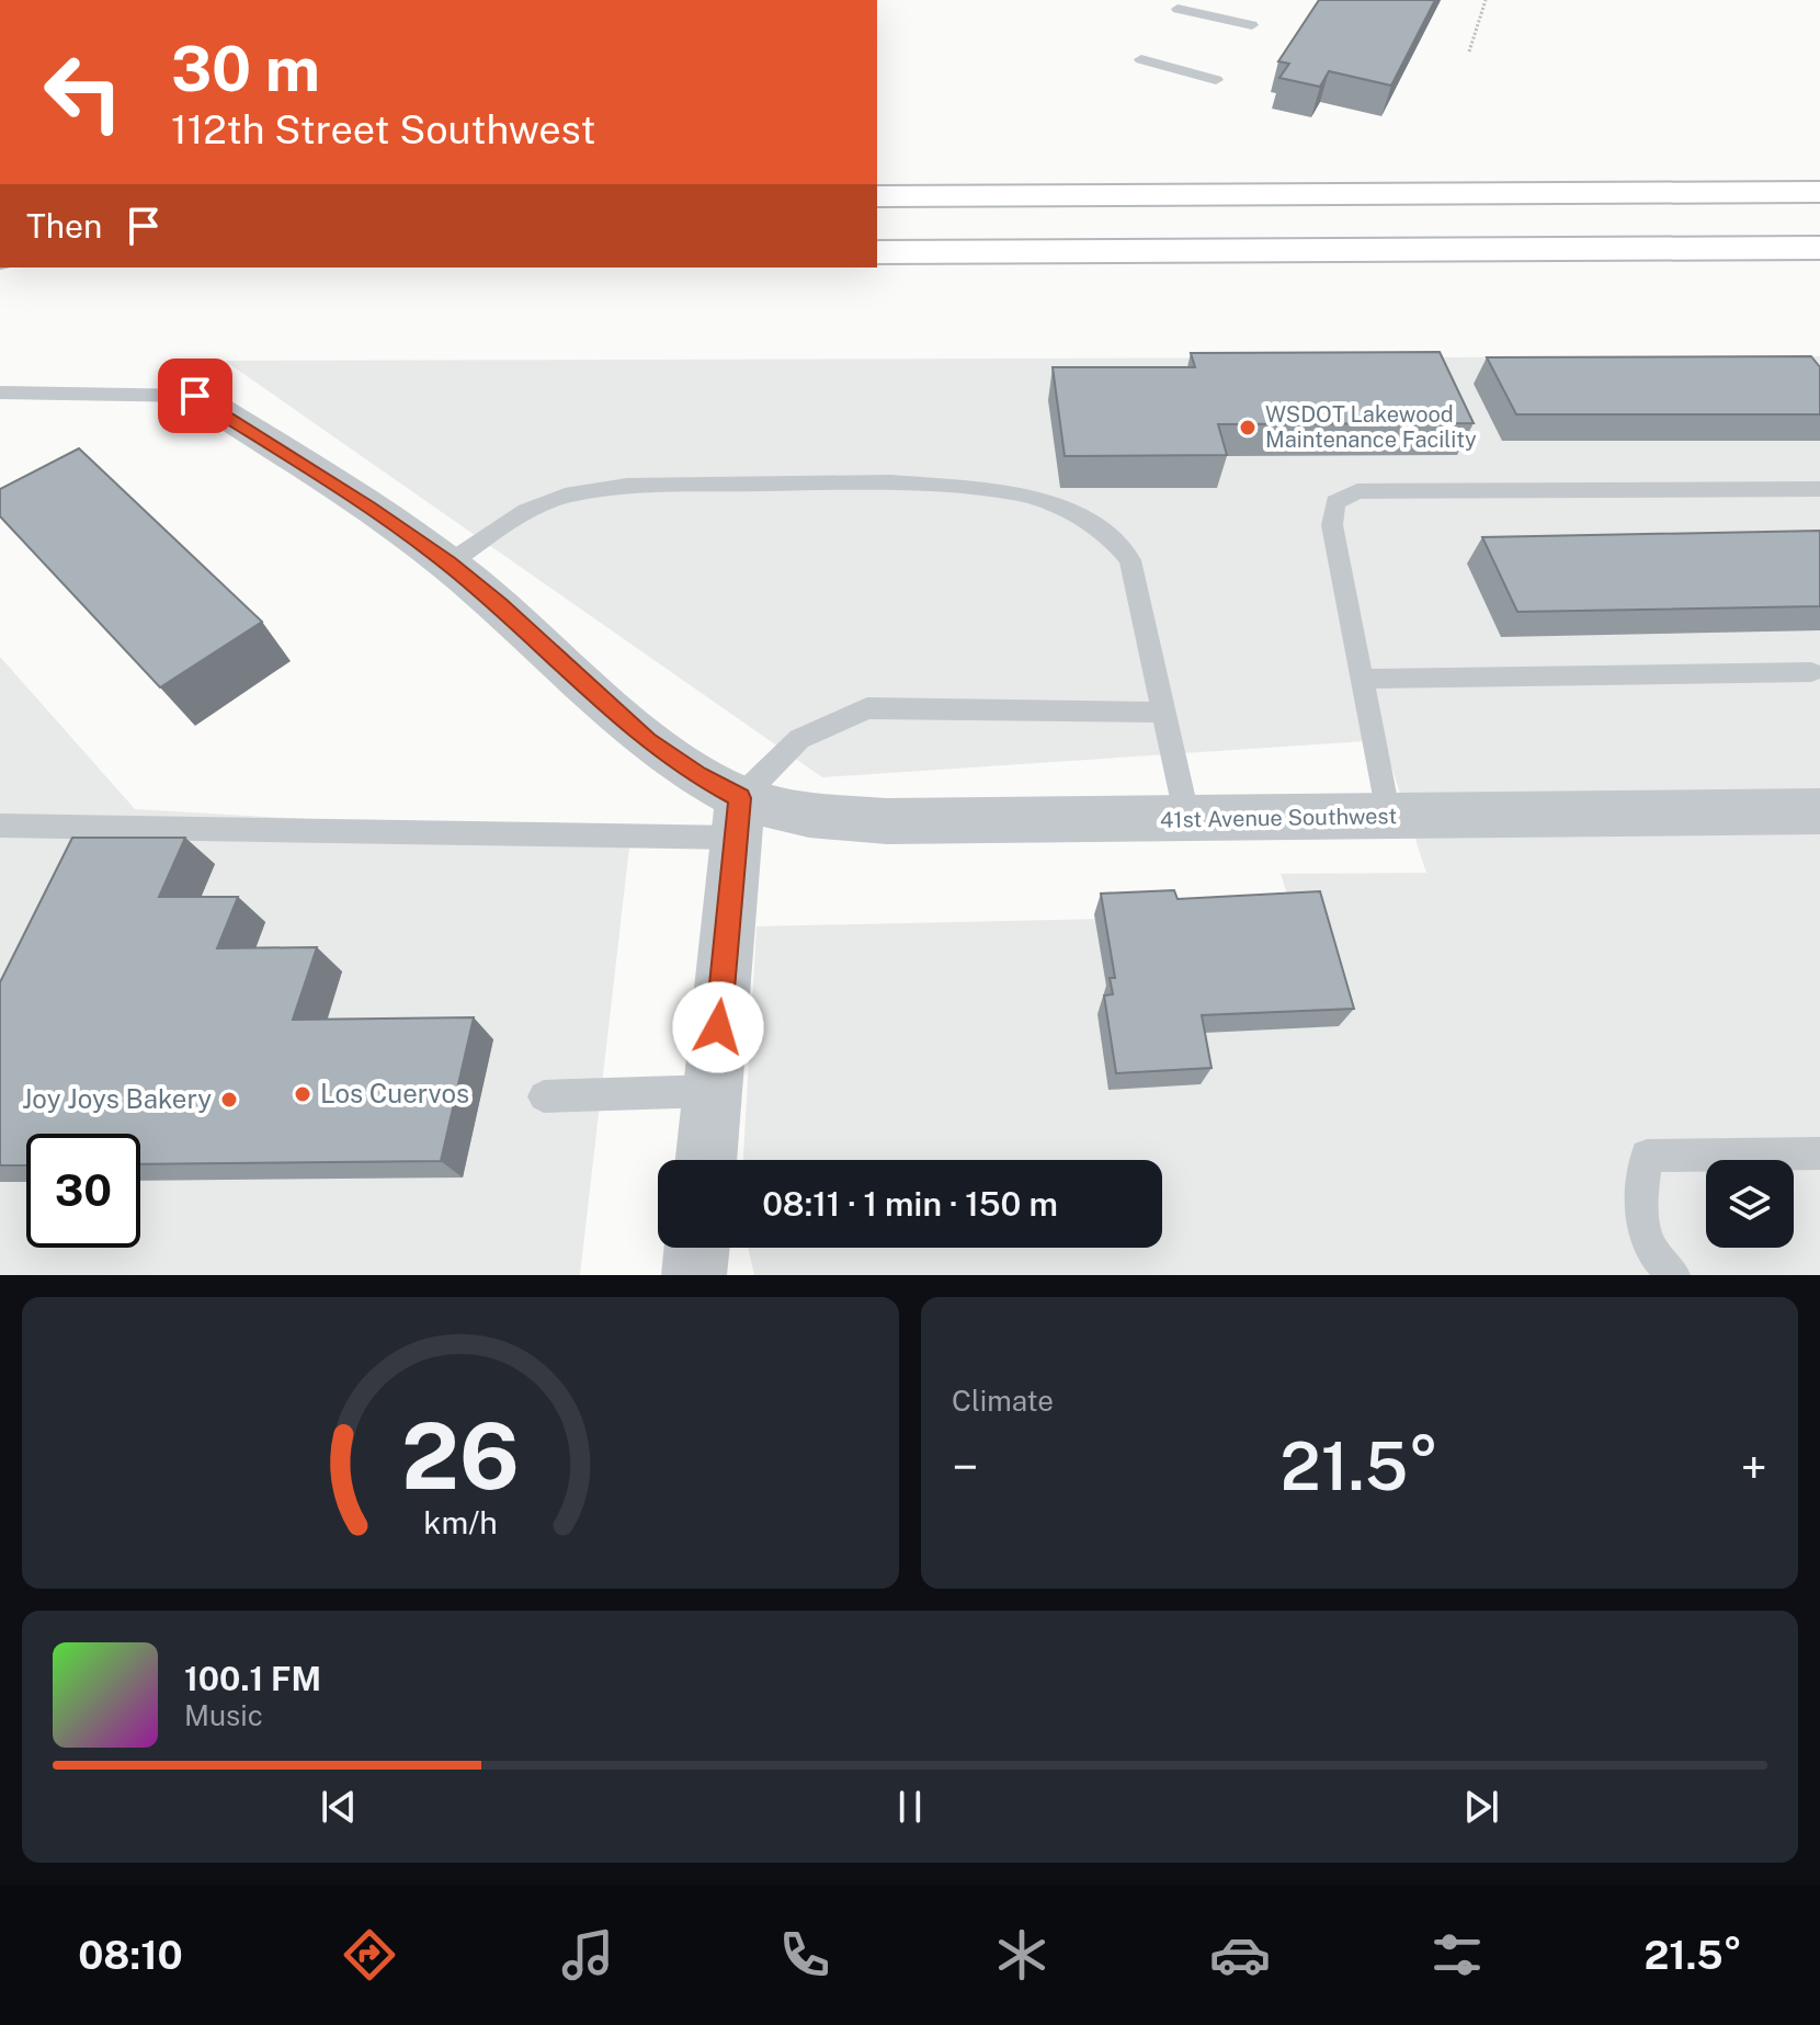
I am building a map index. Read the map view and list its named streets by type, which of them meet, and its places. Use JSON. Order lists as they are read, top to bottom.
{
  "streets": {
    "street": ["41st Avenue Southwest"]
  },
  "places": ["WSDOT Lakewood Maintenance Facility", "Los Cuervos", "Joy Joys Bakery"],
  "page": {
    "turn": ["30 m", "112th Street Southwest"],
    "then": "Then",
    "limit": "30",
    "trip": "08:11 · 1 min · 150 m",
    "tile": "Climate",
    "heat": ["−", "21.5°", "+"],
    "song": ["100.1 FM", "Music"],
    "tabs": ["08:10", "21.5°"],
    "gauge": ["26", "km/h"]
  }
}
